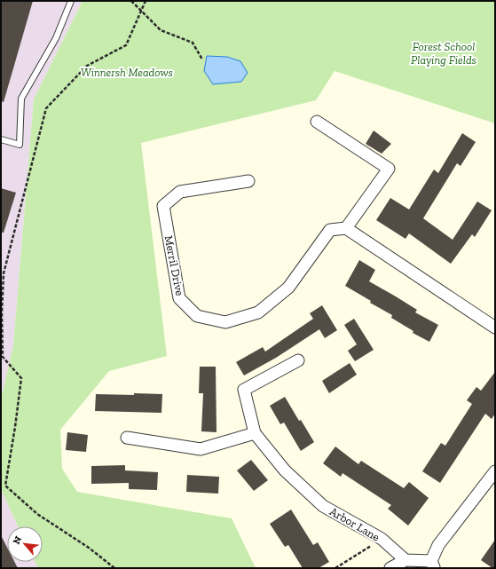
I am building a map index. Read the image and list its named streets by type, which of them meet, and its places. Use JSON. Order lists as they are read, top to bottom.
{
  "streets": {
    "street": ["Merril Drive", "Arbor Lane"]
  },
  "parks": ["Forest School Playing Fields", "Winnersh Meadows"],
  "north": "top left"
}
